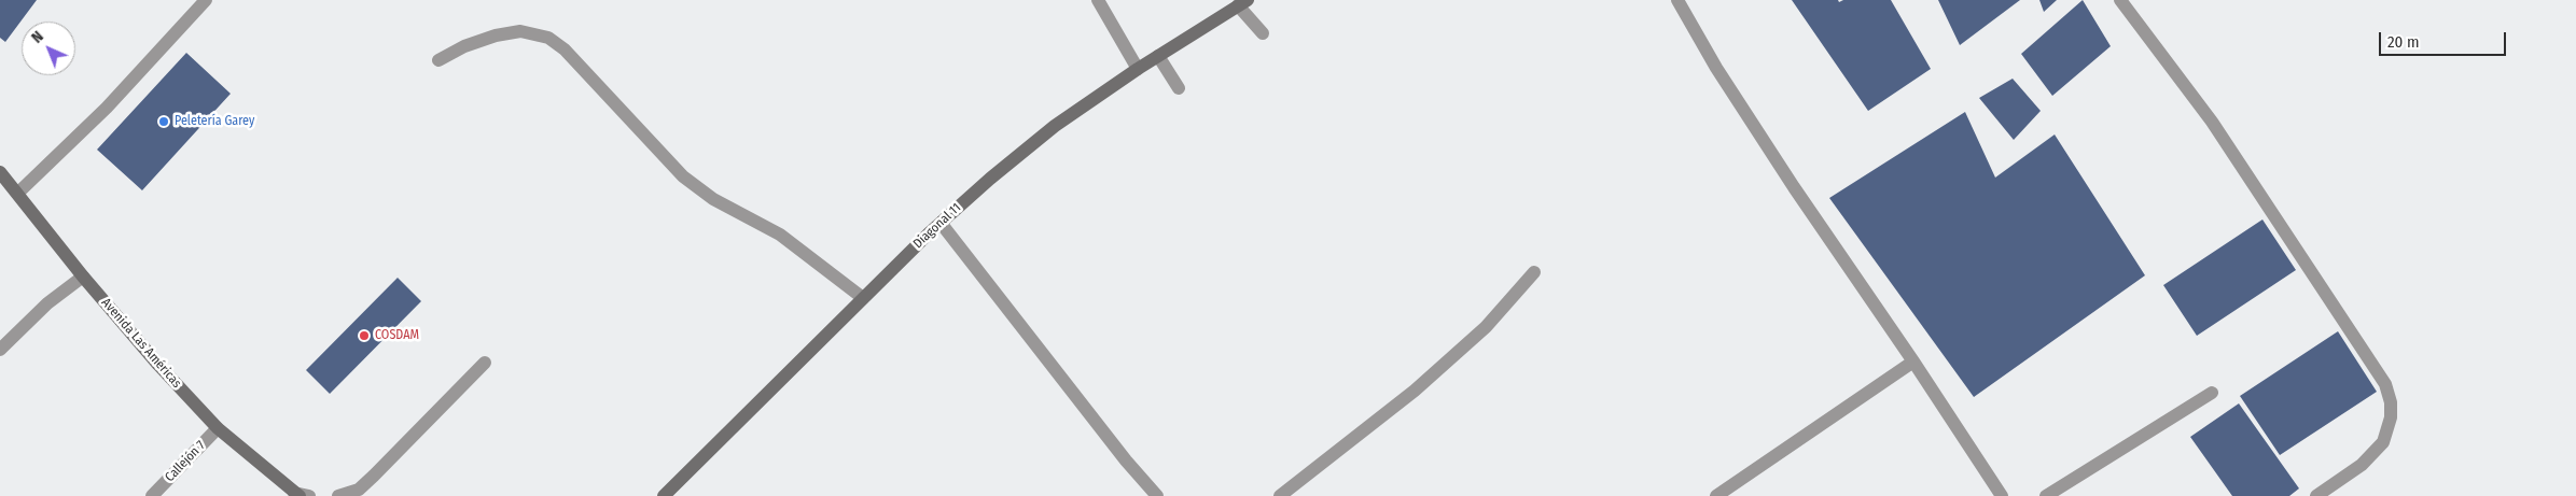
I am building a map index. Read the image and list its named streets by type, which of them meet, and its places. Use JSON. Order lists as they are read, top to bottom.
{
  "streets": {
    "street": ["Diagonal 11", "Avenida Las Américas", "Callejón 7"]
  },
  "crossings": [
    ["Avenida Las Américas", "Callejón 7"]
  ],
  "places": ["Peletería Garey", "COSDAM"],
  "scale_bar": "20 m",
  "north": "top left"
}
